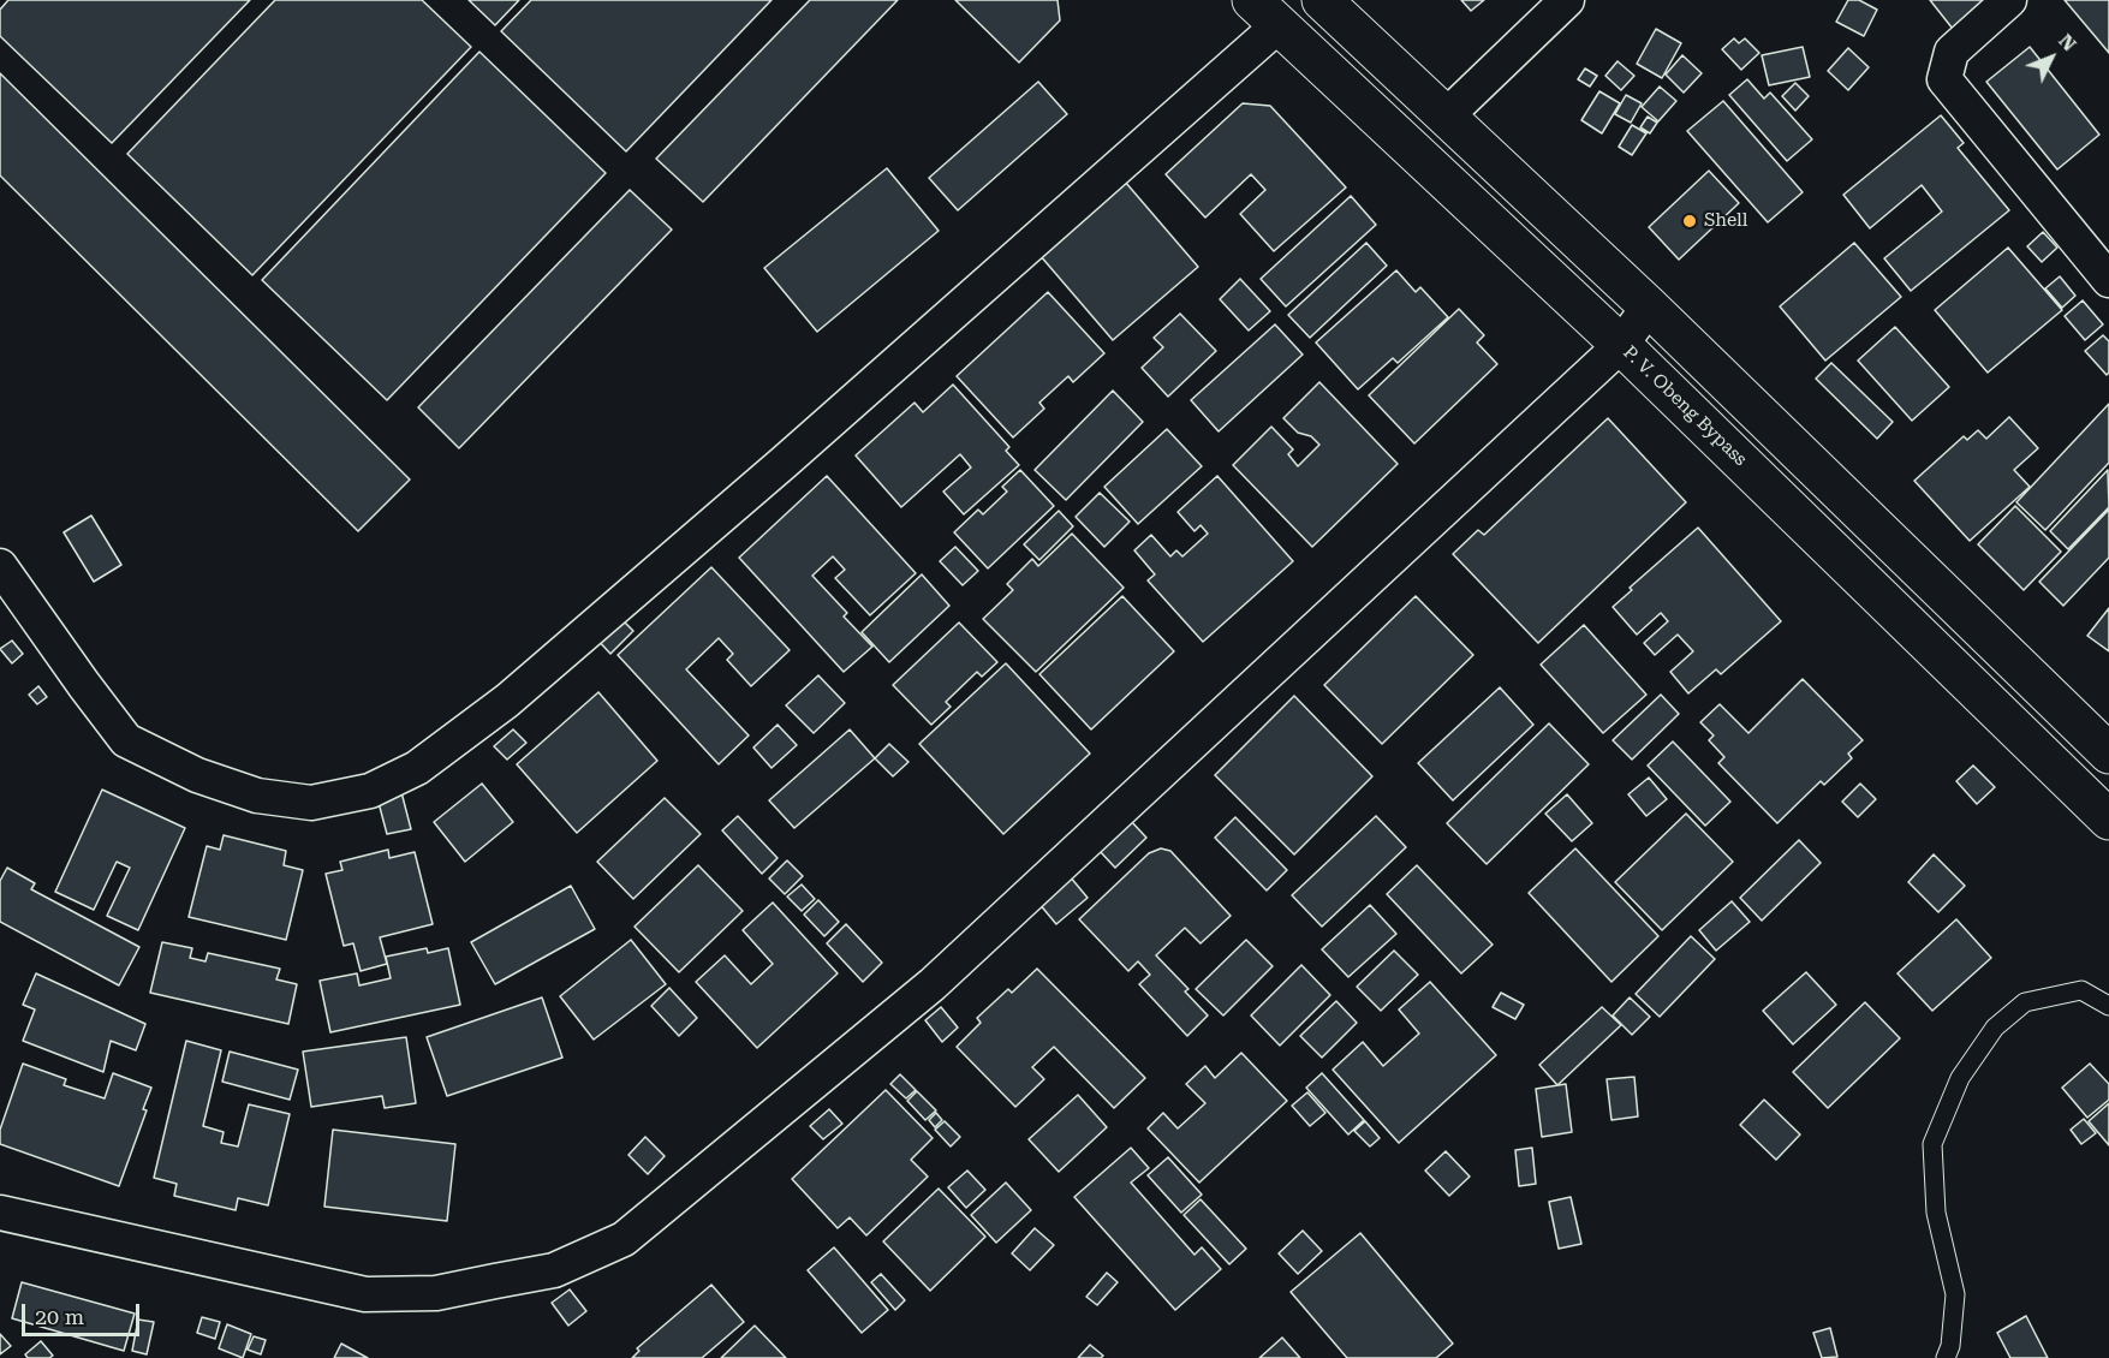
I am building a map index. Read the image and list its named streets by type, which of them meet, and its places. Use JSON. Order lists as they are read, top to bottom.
{
  "streets": {
    "highway": ["P. V. Obeng Bypass"]
  },
  "places": ["Shell"],
  "scale_bar": "20 m",
  "north": "top right"
}
